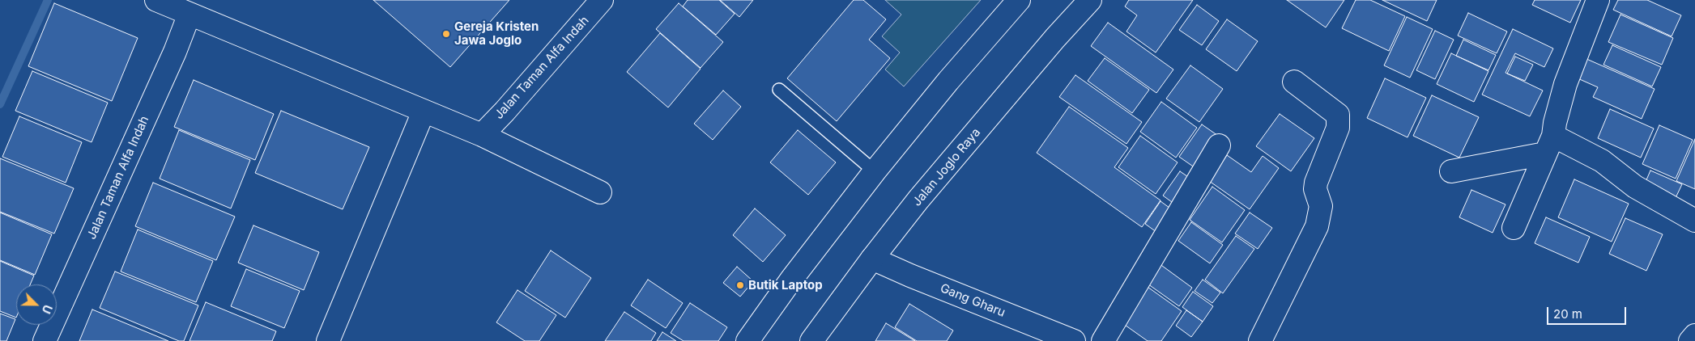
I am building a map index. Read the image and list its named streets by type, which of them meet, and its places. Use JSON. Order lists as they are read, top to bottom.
{
  "streets": {
    "street": ["Jalan Taman Alfa Indah", "Jalan Joglo Raya", "Gang Gharu"]
  },
  "crossings": [
    ["Jalan Joglo Raya", "Gang Gharu"]
  ],
  "places": ["Gereja Kristen Jawa Joglo", "Butik Laptop"],
  "scale_bar": "20 m",
  "north": "bottom right"
}
